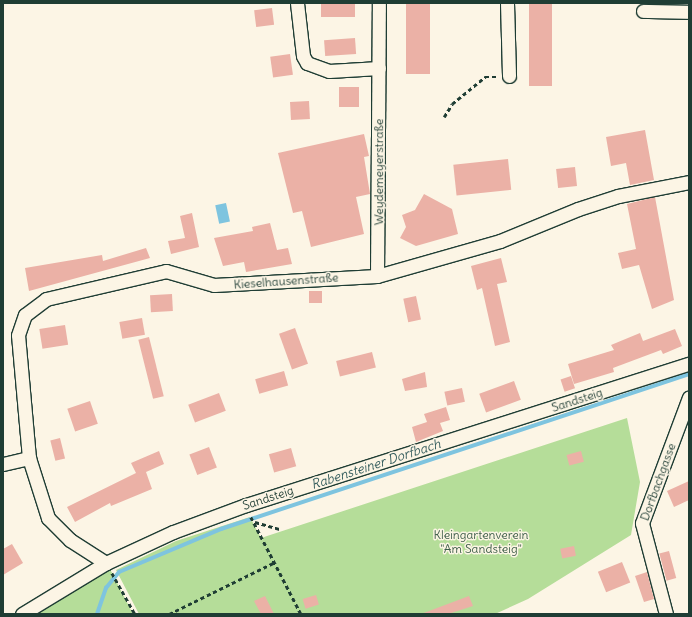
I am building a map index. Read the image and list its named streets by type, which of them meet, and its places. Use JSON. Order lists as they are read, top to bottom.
{
  "streets": {
    "street": [
      "Weydemeyerstraße",
      "Kieselhausenstraße",
      "Sandsteig",
      "Dorfbachgasse"
    ]
  },
  "crossings": [
    ["Weydemeyerstraße", "Kieselhausenstraße"],
    ["Kieselhausenstraße", "Sandsteig"]
  ],
  "water": ["Rabensteiner Dorfbach"],
  "parks": ["Kleingartenverein \"Am Sandsteig\""]
}
